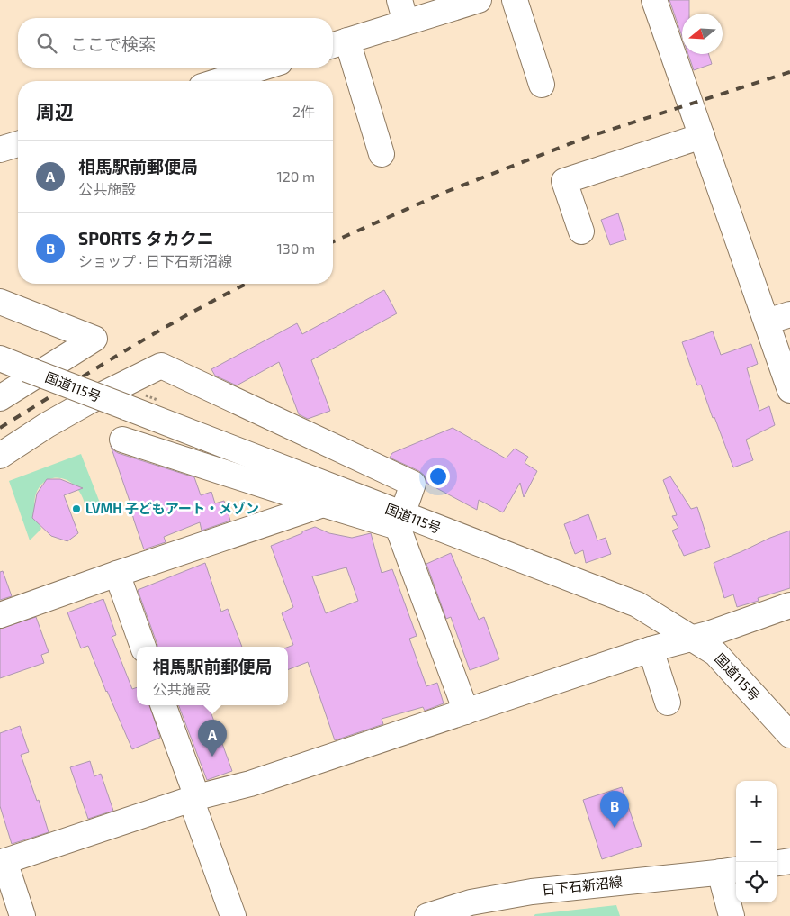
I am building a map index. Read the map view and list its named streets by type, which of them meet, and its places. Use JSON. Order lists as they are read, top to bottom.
{
  "streets": {
    "main road": ["国道115号", "日下石新沼線"]
  },
  "places": ["LVMH 子どもアート・メゾン"],
  "north": "left",
  "page": {
    "search": "ここで検索",
    "heading": ["周辺", "2件"],
    "list": [
      {
        "mark": "A",
        "name": "相馬駅前郵便局",
        "note": "公共施設",
        "value": "120 m"
      },
      {
        "mark": "B",
        "name": "SPORTS タカクニ",
        "note": "ショップ · 日下石新沼線",
        "value": "130 m"
      }
    ],
    "popup": ["相馬駅前郵便局", "公共施設"],
    "pins": ["A", "B"],
    "map_buttons": ["+", "−"]
  }
}
